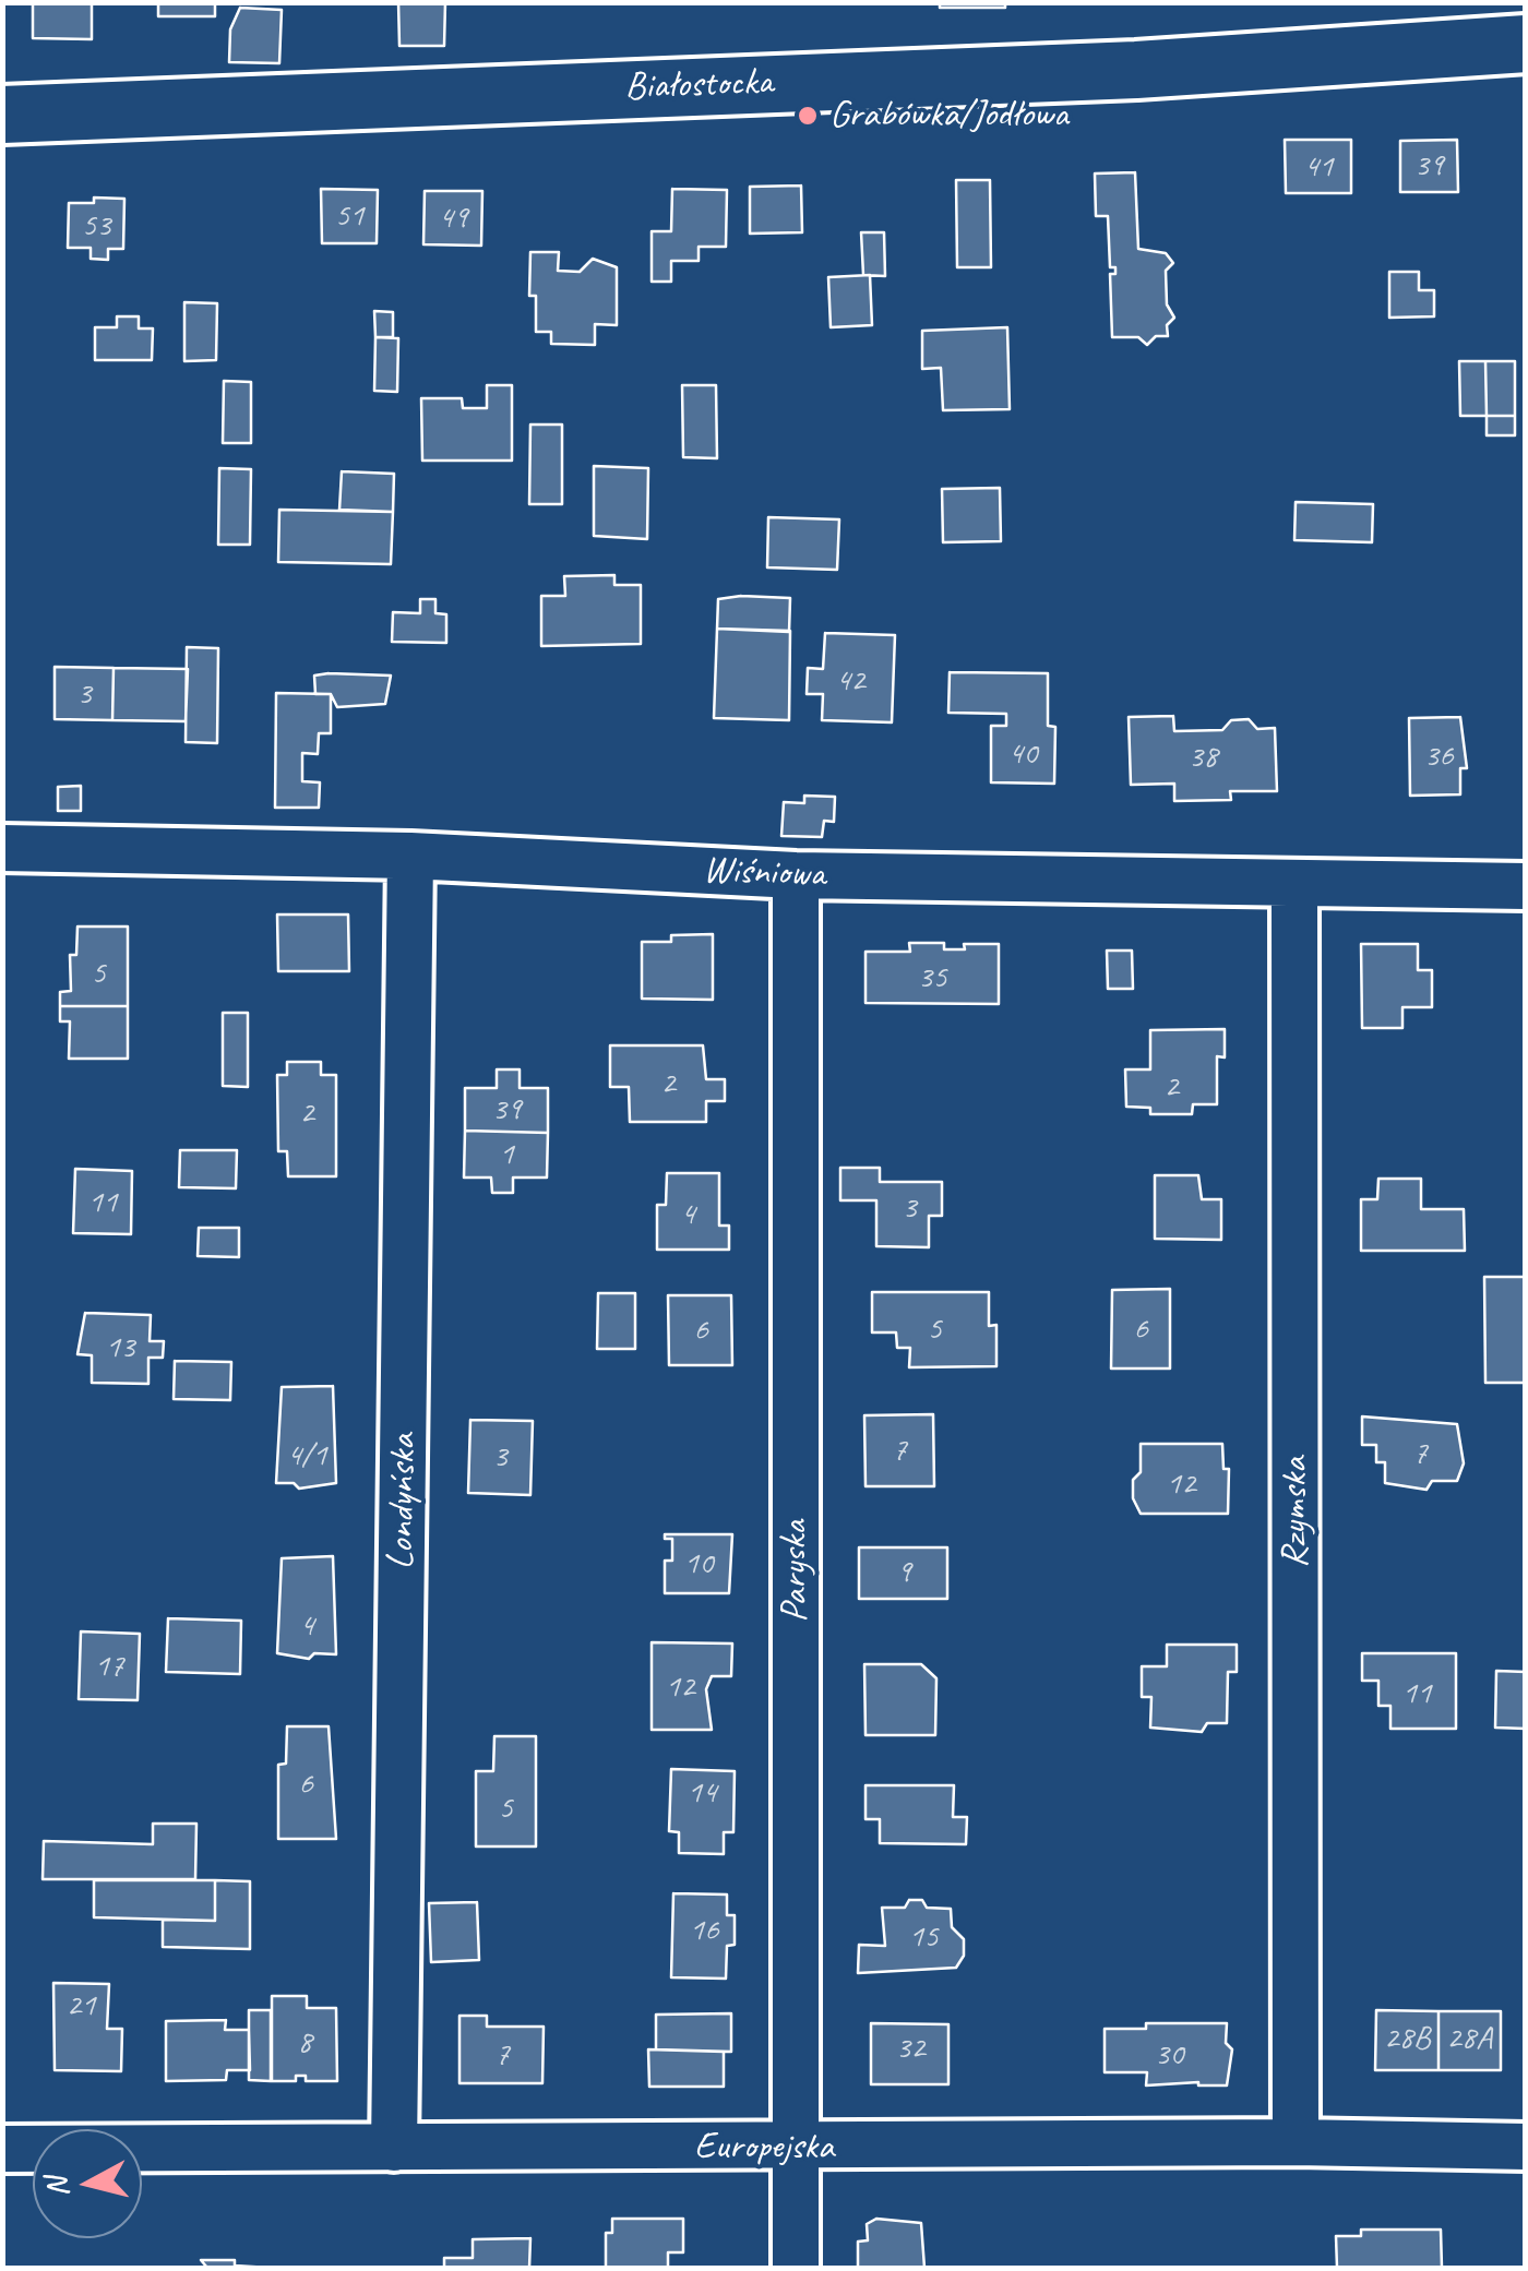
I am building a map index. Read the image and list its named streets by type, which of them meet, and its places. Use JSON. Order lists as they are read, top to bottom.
{
  "streets": {
    "street": [
      "Białostocka",
      "Wiśniowa",
      "Londyńska",
      "Rzymska",
      "Paryska",
      "Europejska"
    ]
  },
  "crossings": [
    ["Wiśniowa", "Londyńska"],
    ["Wiśniowa", "Rzymska"],
    ["Wiśniowa", "Paryska"],
    ["Londyńska", "Europejska"],
    ["Rzymska", "Europejska"],
    ["Paryska", "Europejska"]
  ],
  "places": ["Grabówka/Jodłowa"],
  "house_numbers": [
    "39",
    "41",
    "51",
    "49",
    "53",
    "42",
    "3",
    "40",
    "36",
    "38",
    "5",
    "35",
    "2",
    "2",
    "39",
    "2",
    "1",
    "11",
    "3",
    "4",
    "5",
    "6",
    "6",
    "13",
    "7",
    "7",
    "4/1",
    "3",
    "12",
    "10",
    "9",
    "4",
    "17",
    "12",
    "11",
    "6",
    "14",
    "5",
    "16",
    "15",
    "21",
    "28B",
    "28A",
    "8",
    "32",
    "7",
    "30"
  ],
  "north": "left"
}
